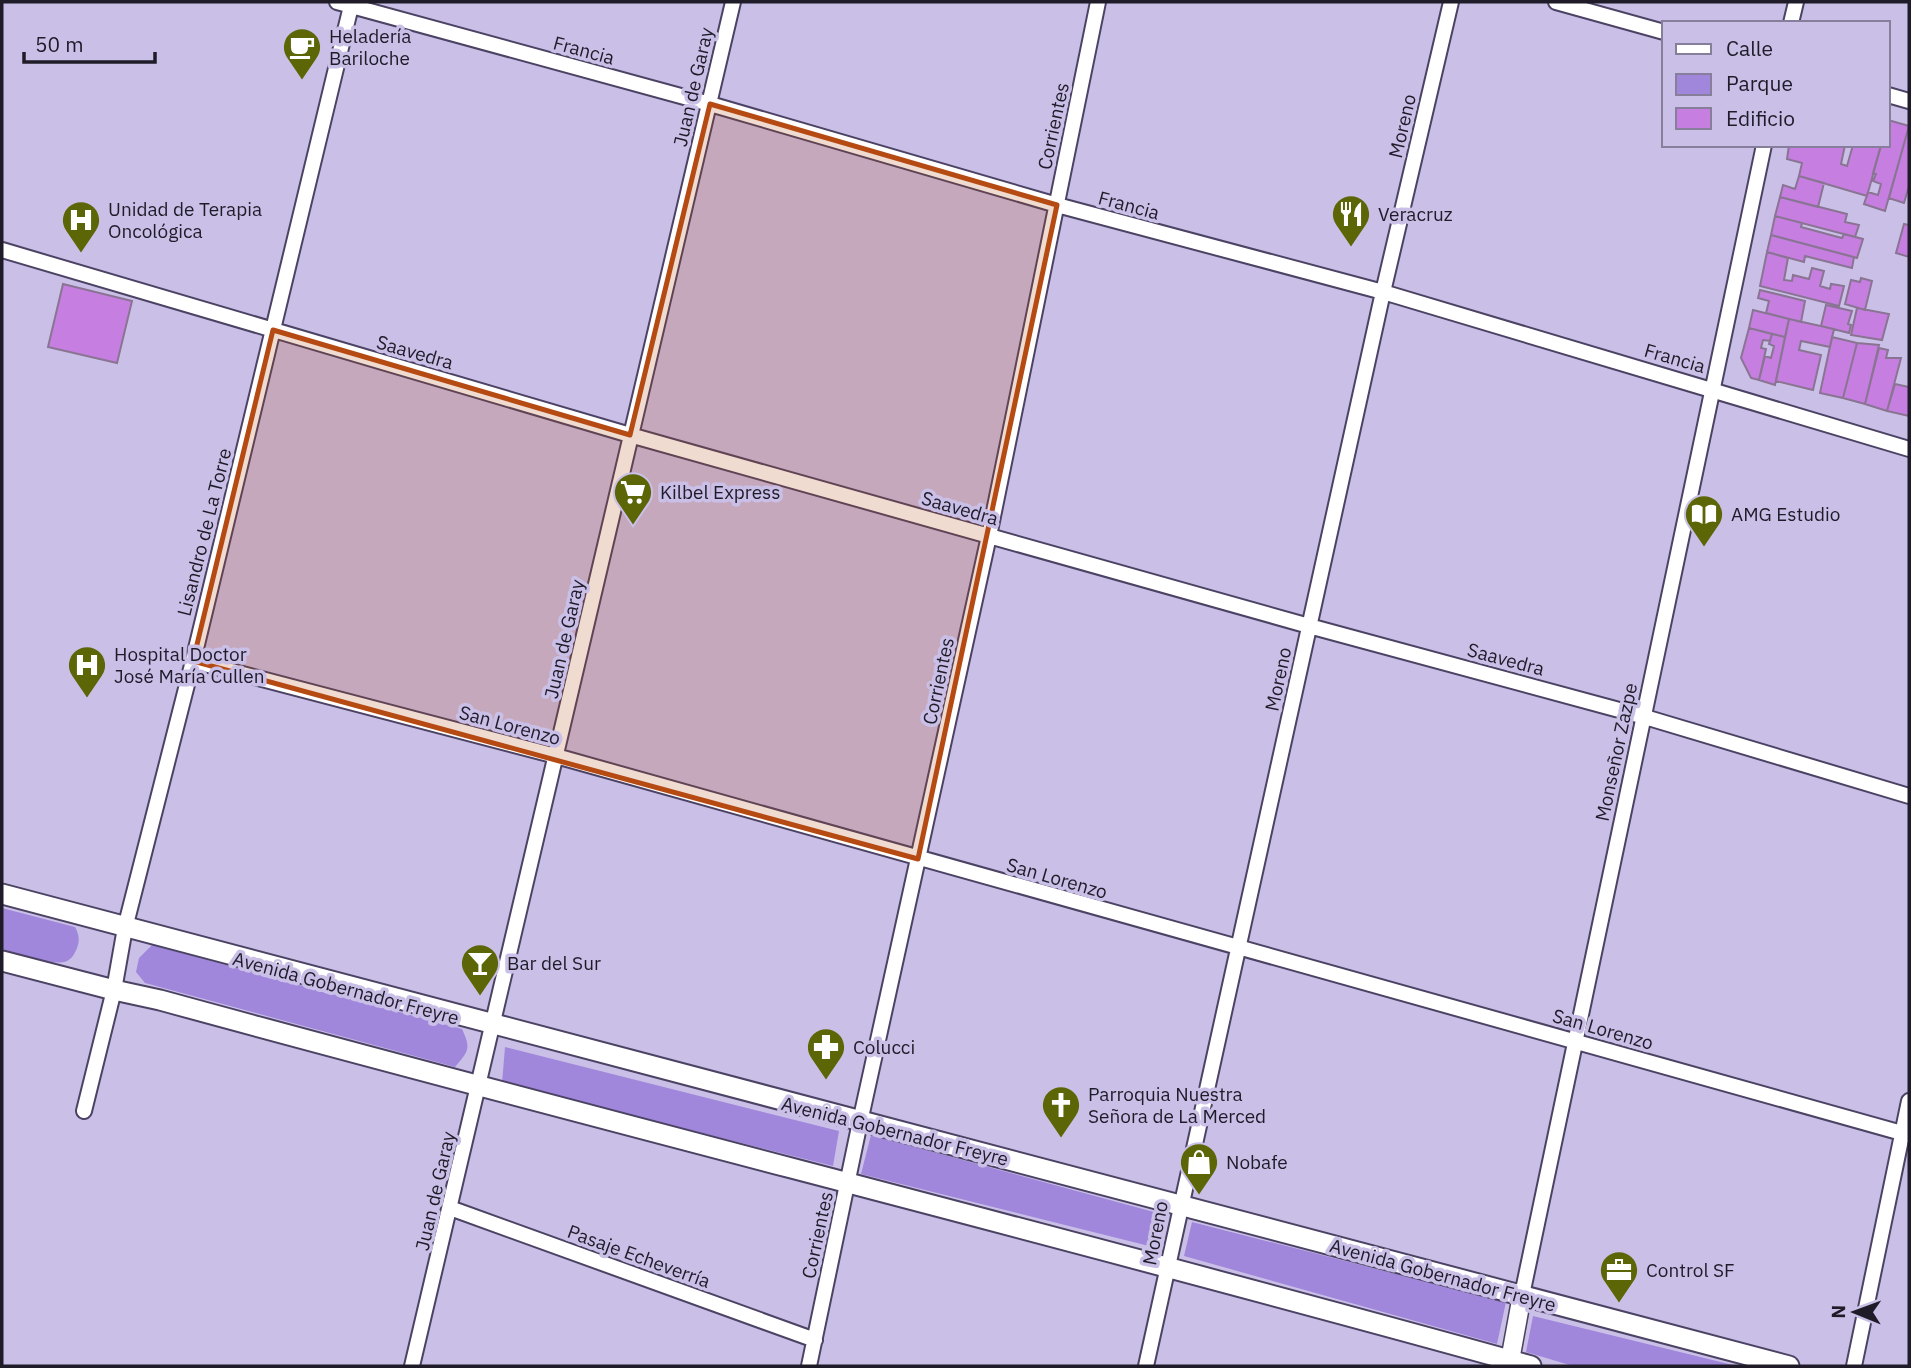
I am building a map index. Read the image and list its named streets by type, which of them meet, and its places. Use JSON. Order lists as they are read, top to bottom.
{
  "streets": {
    "main road": ["Avenida Gobernador Freyre"],
    "street": [
      "Francia",
      "Juan de Garay",
      "Corrientes",
      "Moreno",
      "Saavedra",
      "Lisandro de La Torre",
      "San Lorenzo",
      "Monseñor Zazpe",
      "Pasaje Echeverría"
    ]
  },
  "crossings": [
    ["Francia", "Juan de Garay"],
    ["Francia", "Corrientes"],
    ["Francia", "Moreno"],
    ["Francia", "Lisandro de La Torre"],
    ["Francia", "Monseñor Zazpe"],
    ["Juan de Garay", "Saavedra"],
    ["Juan de Garay", "San Lorenzo"],
    ["Juan de Garay", "Avenida Gobernador Freyre"],
    ["Juan de Garay", "Pasaje Echeverría"],
    ["Corrientes", "Saavedra"],
    ["Corrientes", "San Lorenzo"],
    ["Corrientes", "Avenida Gobernador Freyre"],
    ["Corrientes", "Pasaje Echeverría"],
    ["Moreno", "Saavedra"],
    ["Moreno", "San Lorenzo"],
    ["Moreno", "Avenida Gobernador Freyre"],
    ["Saavedra", "Lisandro de La Torre"],
    ["Saavedra", "Monseñor Zazpe"],
    ["Lisandro de La Torre", "San Lorenzo"],
    ["Lisandro de La Torre", "Avenida Gobernador Freyre"],
    ["San Lorenzo", "Monseñor Zazpe"],
    ["Monseñor Zazpe", "Avenida Gobernador Freyre"]
  ],
  "places": {
    "cafe": ["Heladería Bariloche"],
    "restaurant": ["Veracruz"],
    "hospital": ["Unidad de Terapia Oncológica", "Hospital Doctor José María Cullen"],
    "supermarket": ["Kilbel Express"],
    "library": ["AMG Estudio"],
    "bar": ["Bar del Sur"],
    "pharmacy": ["Colucci"],
    "church": ["Parroquia Nuestra Señora de La Merced"],
    "shop": ["Nobafe"],
    "office": ["Control SF"]
  },
  "legend": ["Calle", "Parque", "Edificio"],
  "scale_bar": "50 m",
  "north": "left"
}
